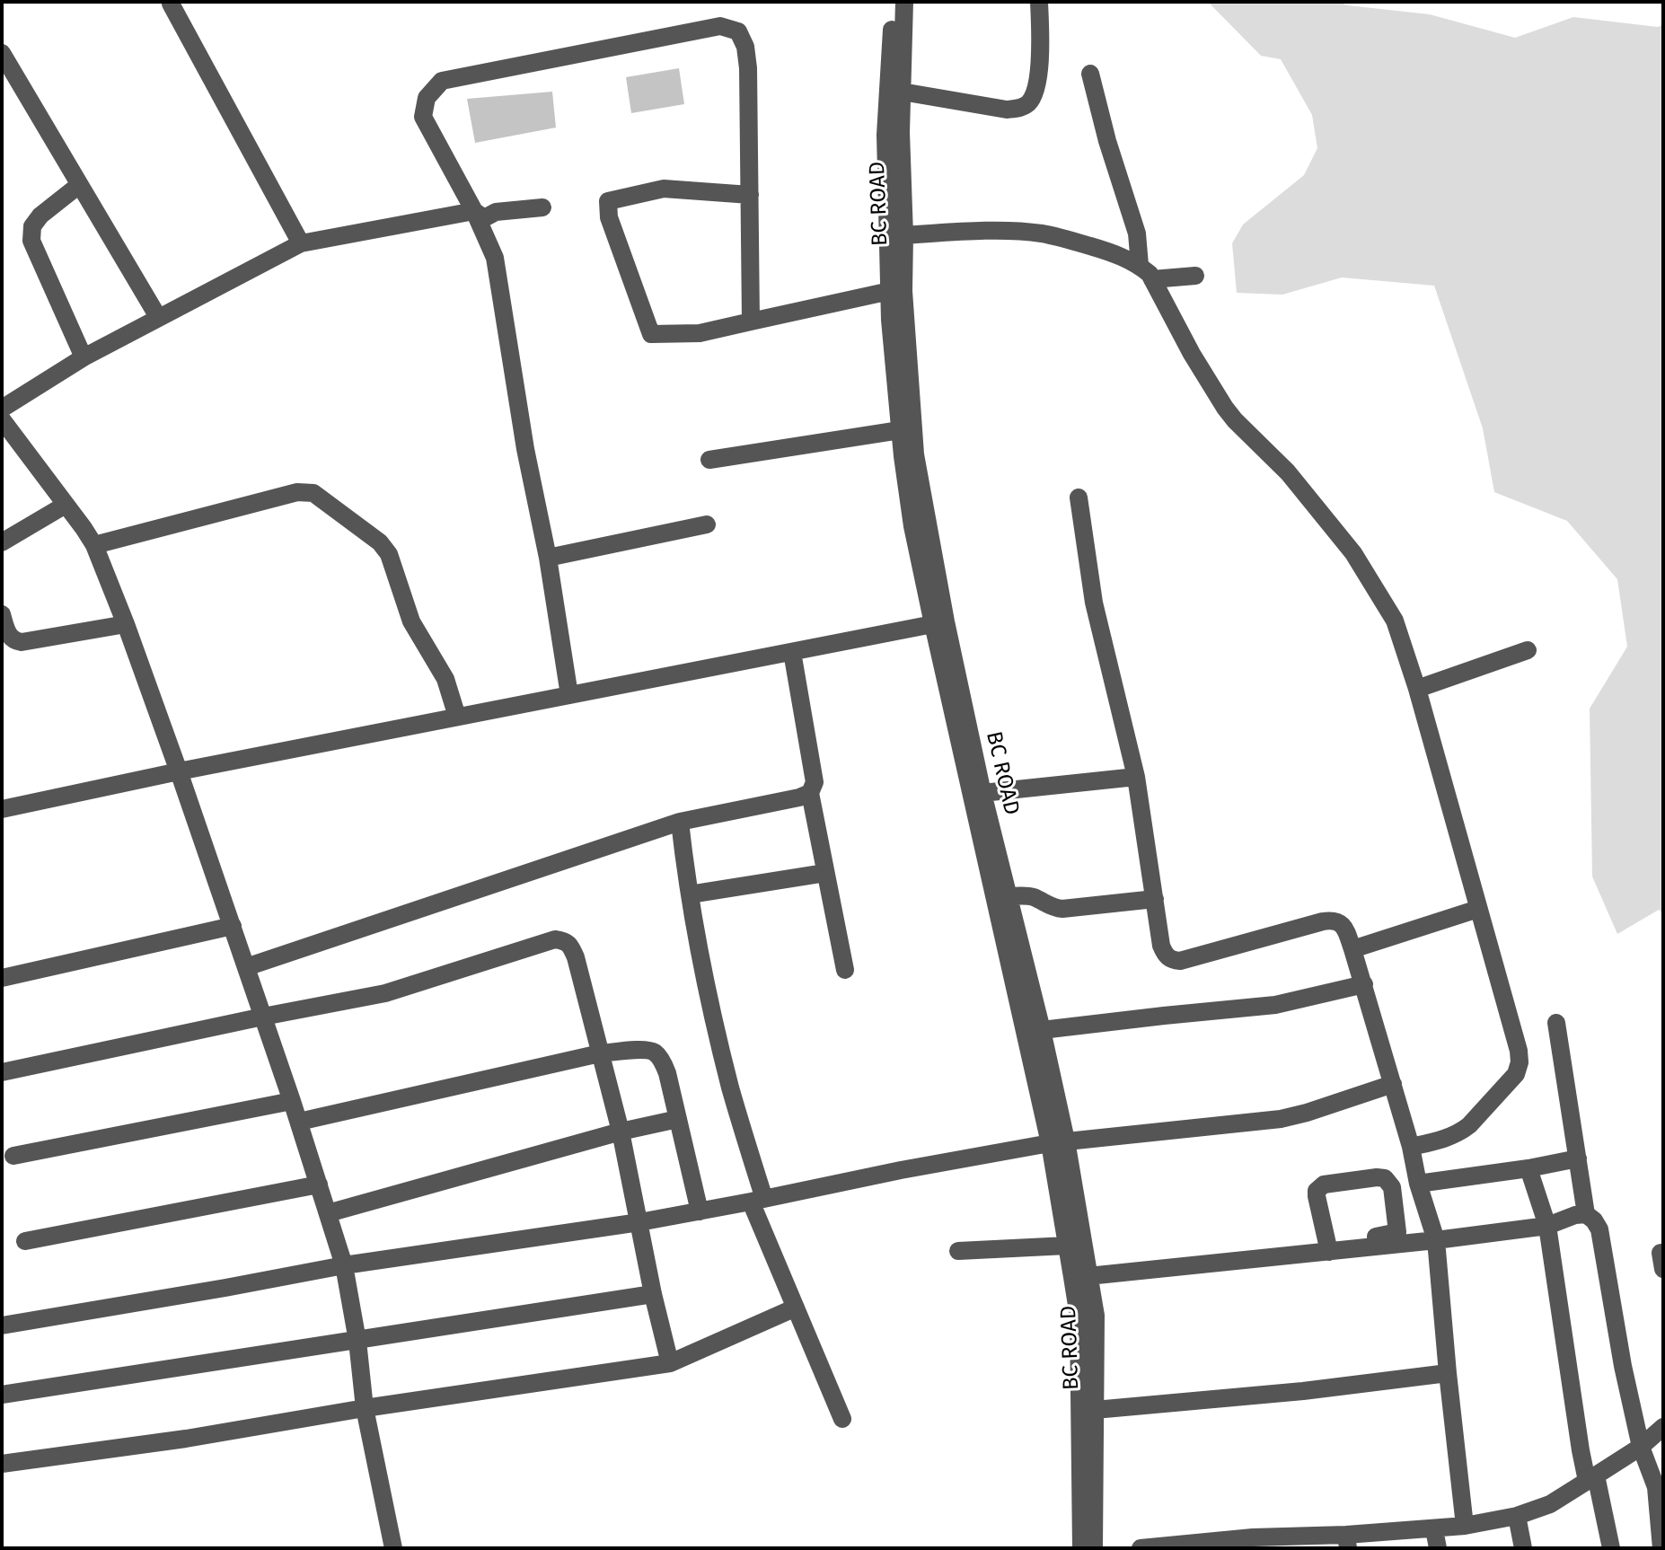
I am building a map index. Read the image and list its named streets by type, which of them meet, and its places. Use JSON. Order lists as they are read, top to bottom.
{
  "streets": {
    "street": ["BC ROAD"]
  }
}
